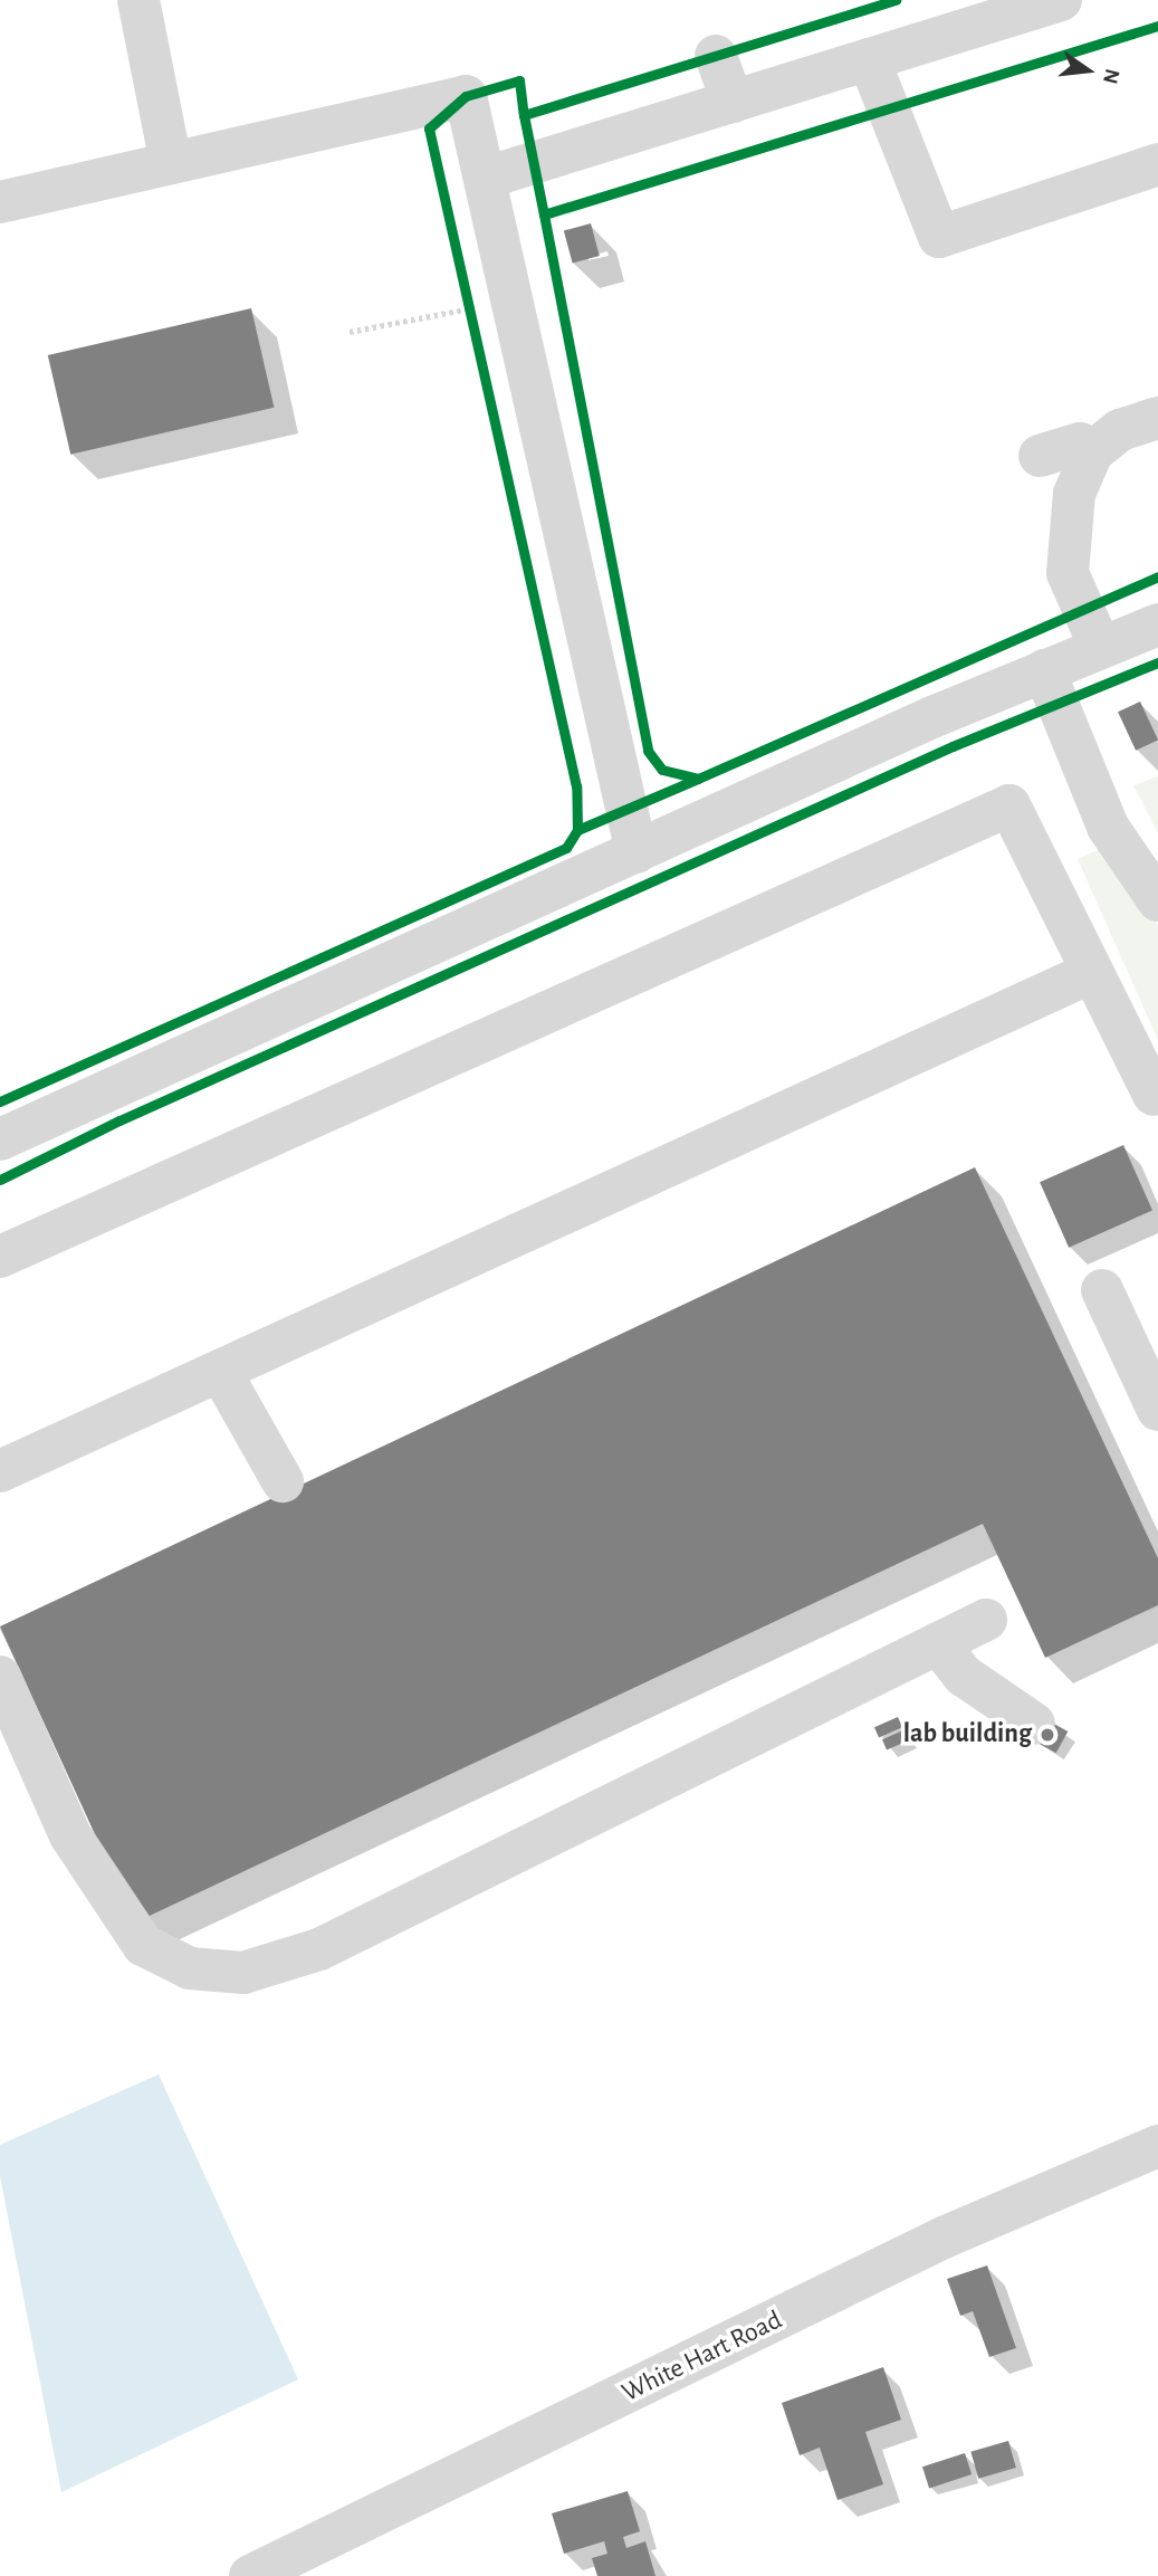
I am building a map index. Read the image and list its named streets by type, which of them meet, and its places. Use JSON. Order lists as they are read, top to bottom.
{
  "streets": {
    "street": ["White Hart Road"]
  },
  "places": ["lab building"],
  "north": "right"
}
